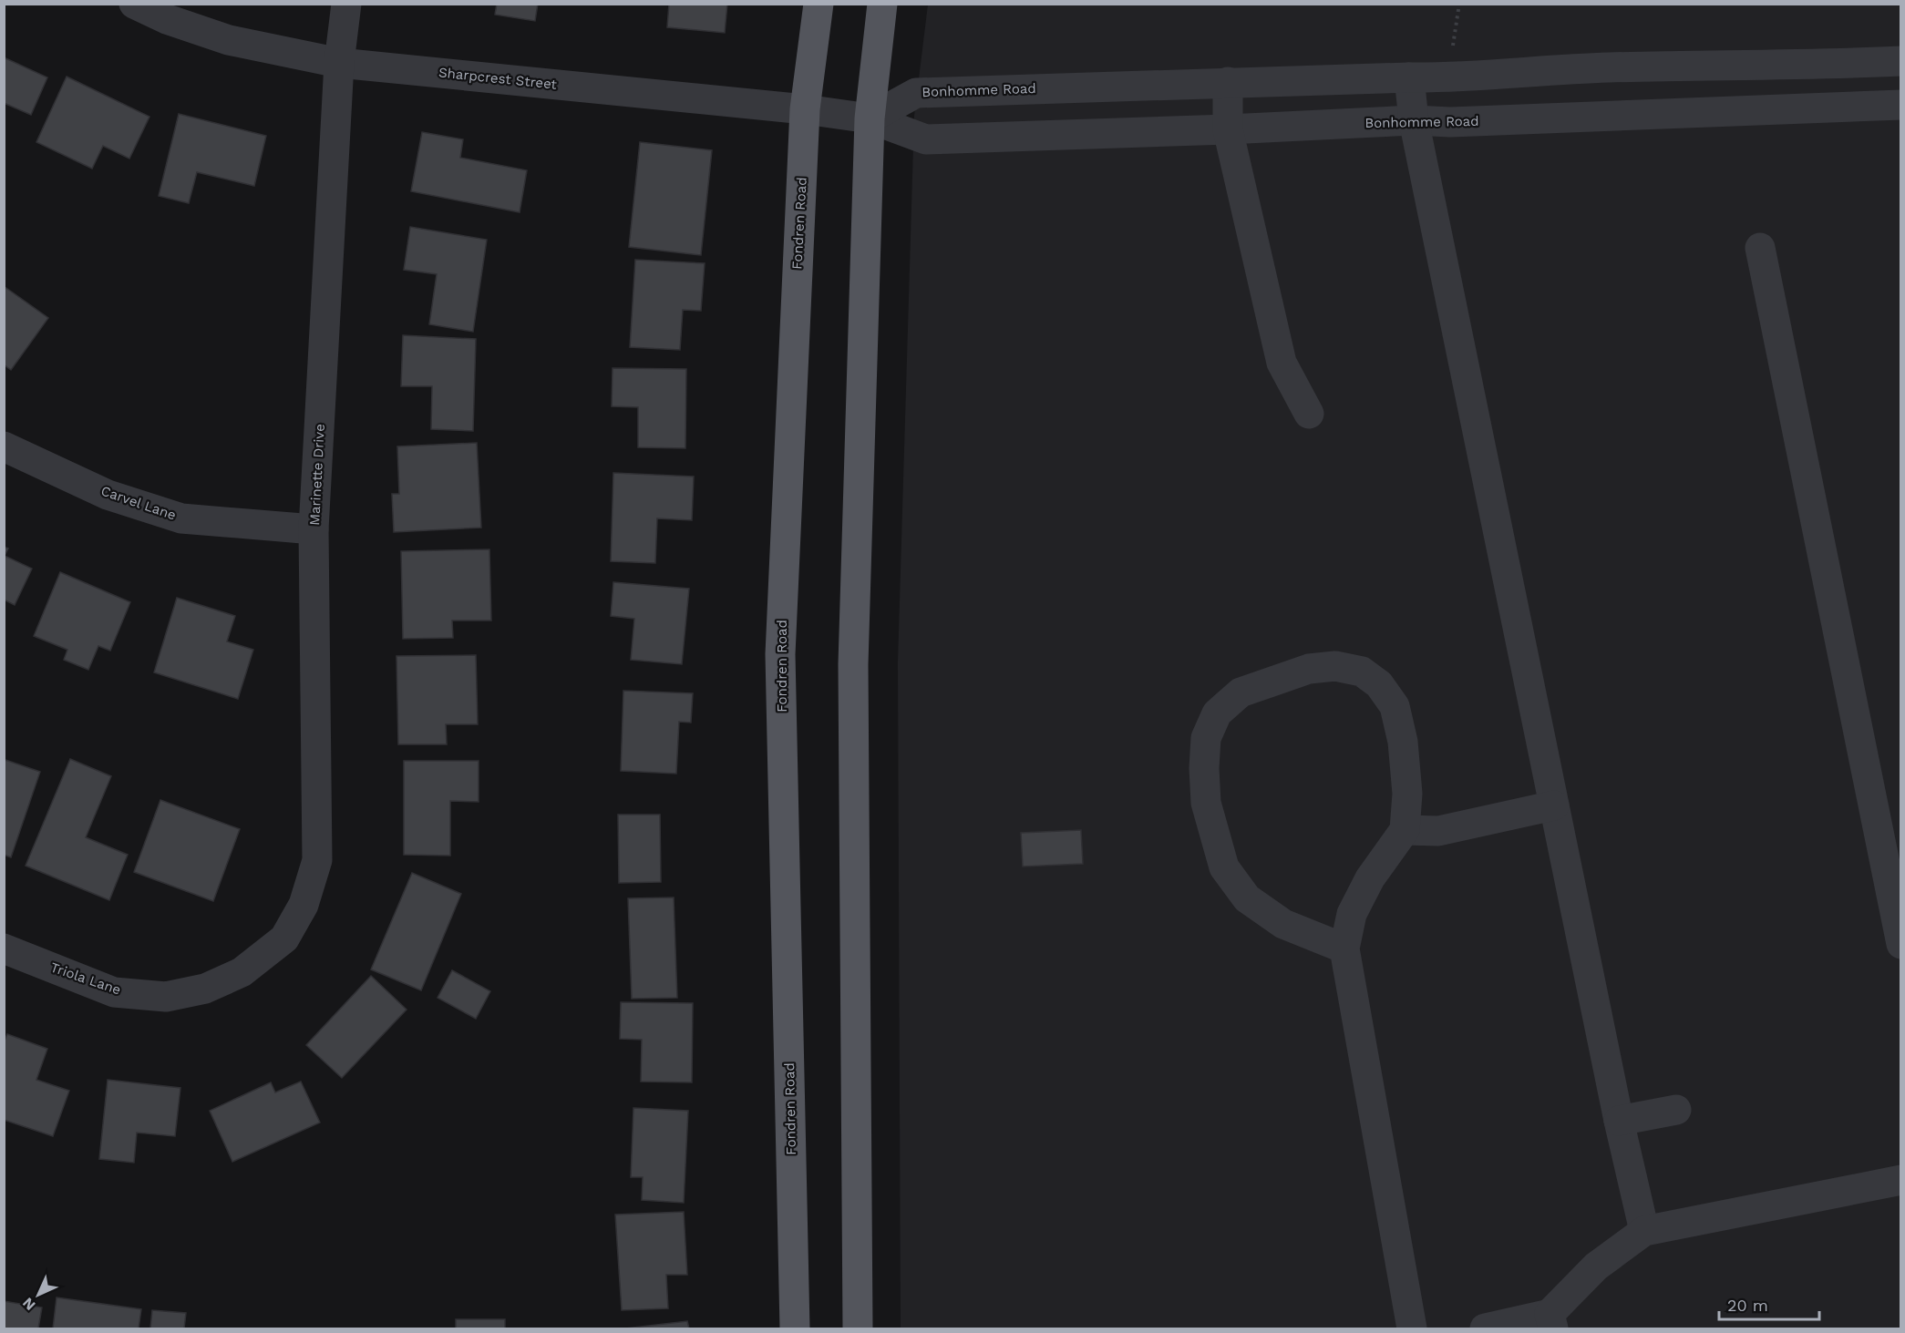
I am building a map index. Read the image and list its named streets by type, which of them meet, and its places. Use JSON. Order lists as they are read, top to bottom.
{
  "streets": {
    "main road": ["Fondren Road"],
    "street": [
      "Sharpcrest Street",
      "Bonhomme Road",
      "Marinette Drive",
      "Carvel Lane",
      "Triola Lane"
    ]
  },
  "crossings": [
    ["Sharpcrest Street", "Bonhomme Road"],
    ["Sharpcrest Street", "Fondren Road"],
    ["Sharpcrest Street", "Marinette Drive"],
    ["Marinette Drive", "Carvel Lane"],
    ["Marinette Drive", "Triola Lane"]
  ],
  "scale_bar": "20 m",
  "north": "bottom left"
}
